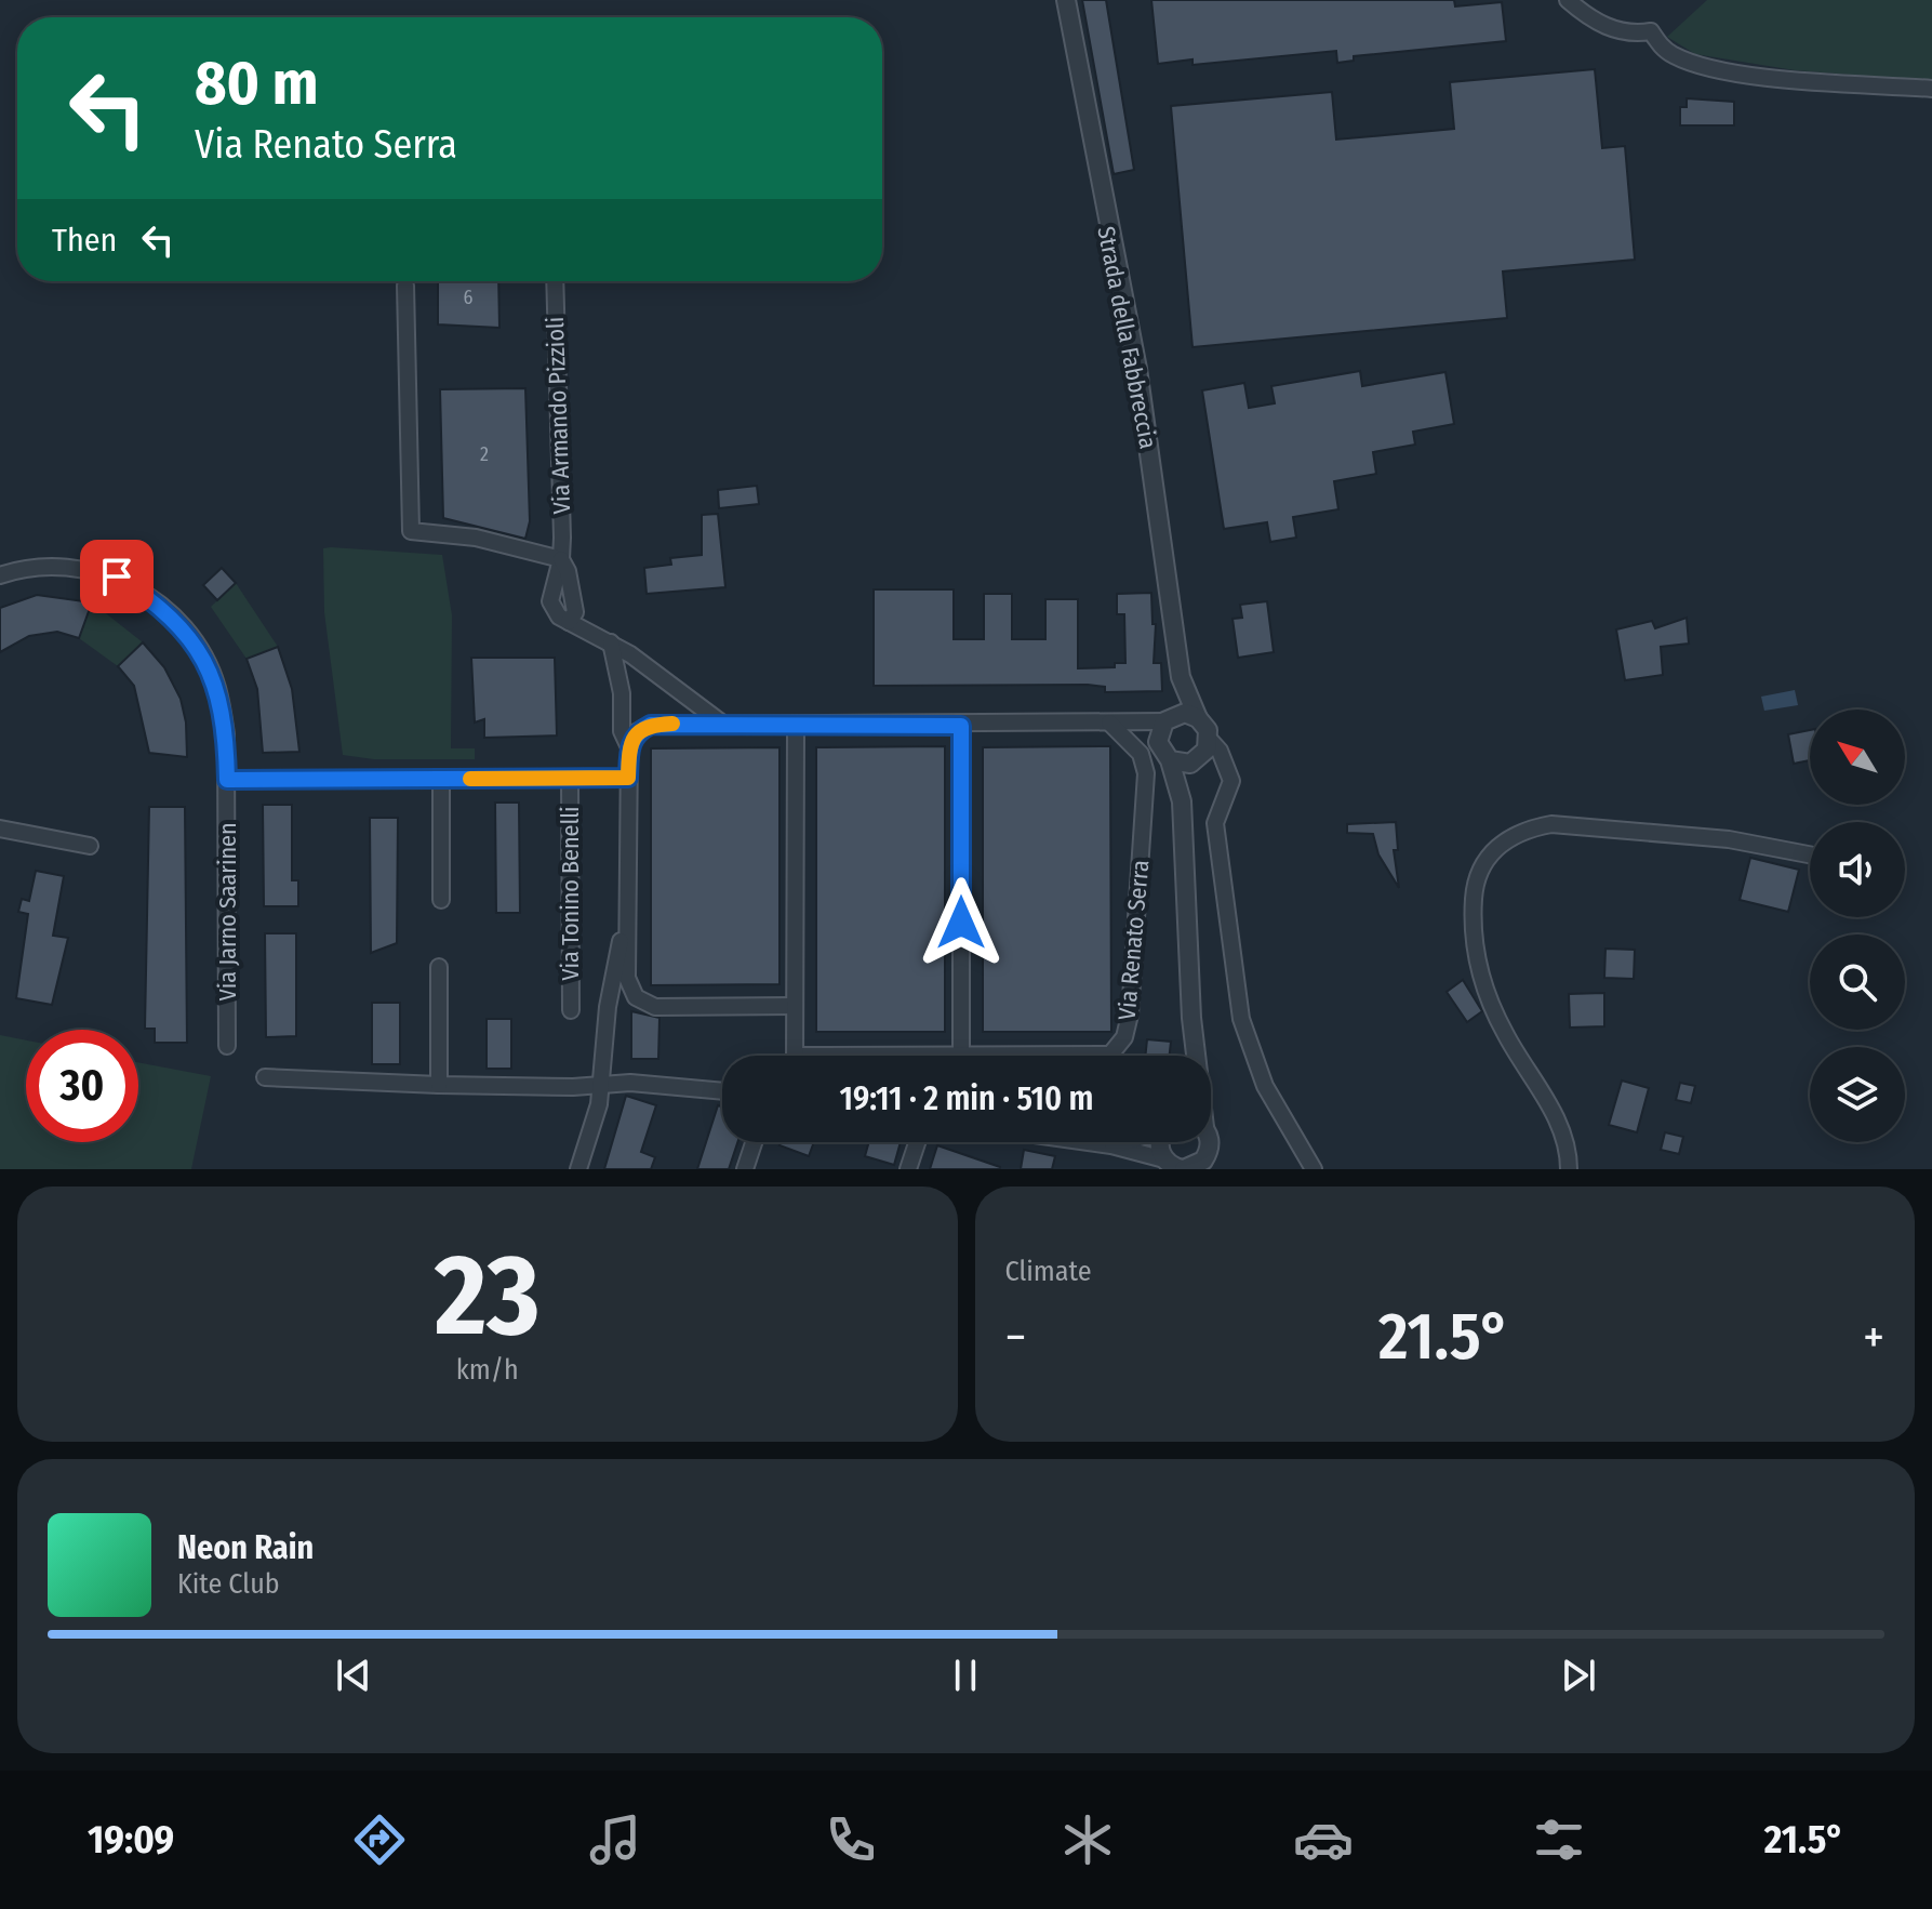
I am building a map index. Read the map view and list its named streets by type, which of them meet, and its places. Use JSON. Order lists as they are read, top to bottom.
{
  "streets": {
    "street": [
      "Strada della Fabbreccia",
      "Via Armando Pizzioli",
      "Via Tonino Benelli",
      "Via Jarno Saarinen",
      "Via Renato Serra"
    ]
  },
  "crossings": [
    ["Via Tonino Benelli", "Via Jarno Saarinen"]
  ],
  "house_numbers": ["6", "2"],
  "north": "top left",
  "page": {
    "turn": ["80 m", "Via Renato Serra"],
    "then": "Then",
    "limit": "30",
    "trip": "19:11 · 2 min · 510 m",
    "tile": [
      ["23", "km/h"],
      "Climate"
    ],
    "heat": ["−", "21.5°", "+"],
    "song": ["Neon Rain", "Kite Club"],
    "tabs": ["19:09", "21.5°"]
  }
}
